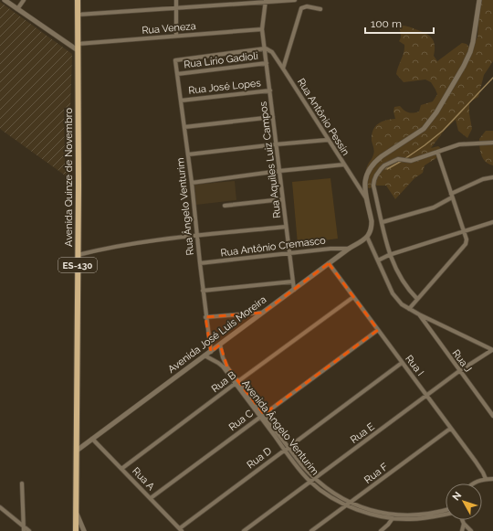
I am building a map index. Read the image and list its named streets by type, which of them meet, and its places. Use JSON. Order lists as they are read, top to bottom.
{
  "streets": {
    "main road": ["Avenida Quinze de Novembro", "ES-130"],
    "street": [
      "Rua Veneza",
      "Rua Lírio Gadioli",
      "Rua José Lopes",
      "Rua Antônio Pessin",
      "Rua Aquiles Luiz Campos",
      "Rua Ângelo Venturim",
      "Rua Antônio Cremasco",
      "Avenida José Luis Moreira",
      "Rua J",
      "Rua I",
      "Rua B",
      "Rua C",
      "Avenida Ângelo Venturim",
      "Rua E",
      "Rua D",
      "Rua F",
      "Rua A"
    ]
  },
  "crossings": [
    ["Rua Veneza", "Rua Aquiles Luiz Campos"],
    ["Rua Veneza", "Avenida Quinze de Novembro"],
    ["Rua Lírio Gadioli", "Rua Aquiles Luiz Campos"],
    ["Rua Lírio Gadioli", "Rua Ângelo Venturim"],
    ["Rua José Lopes", "Rua Aquiles Luiz Campos"],
    ["Rua José Lopes", "Rua Ângelo Venturim"],
    ["Rua Antônio Pessin", "Rua Aquiles Luiz Campos"],
    ["Rua Antônio Pessin", "Rua Ângelo Venturim"],
    ["Rua Aquiles Luiz Campos", "Rua Ângelo Venturim"],
    ["Rua Aquiles Luiz Campos", "Rua Antônio Cremasco"],
    ["Rua Aquiles Luiz Campos", "Avenida José Luis Moreira"],
    ["Avenida Quinze de Novembro", "Avenida José Luis Moreira"],
    ["Rua Ângelo Venturim", "Rua Antônio Cremasco"],
    ["Rua Ângelo Venturim", "Avenida José Luis Moreira"],
    ["Rua Antônio Cremasco", "Avenida José Luis Moreira"],
    ["Avenida José Luis Moreira", "Rua I"],
    ["Avenida José Luis Moreira", "Avenida Ângelo Venturim"],
    ["Avenida José Luis Moreira", "Rua A"],
    ["Rua J", "Rua E"],
    ["Rua I", "Rua B"],
    ["Rua I", "Rua C"],
    ["Rua I", "Rua E"],
    ["Rua I", "Rua D"],
    ["Rua I", "Rua F"],
    ["Rua B", "Avenida Ângelo Venturim"],
    ["Rua B", "Rua A"],
    ["Rua C", "Avenida Ângelo Venturim"],
    ["Rua C", "Rua A"],
    ["Avenida Ângelo Venturim", "Rua E"],
    ["Avenida Ângelo Venturim", "Rua D"],
    ["Avenida Ângelo Venturim", "Rua F"],
    ["Rua D", "Rua A"]
  ],
  "scale_bar": "100 m",
  "north": "top left"
}
